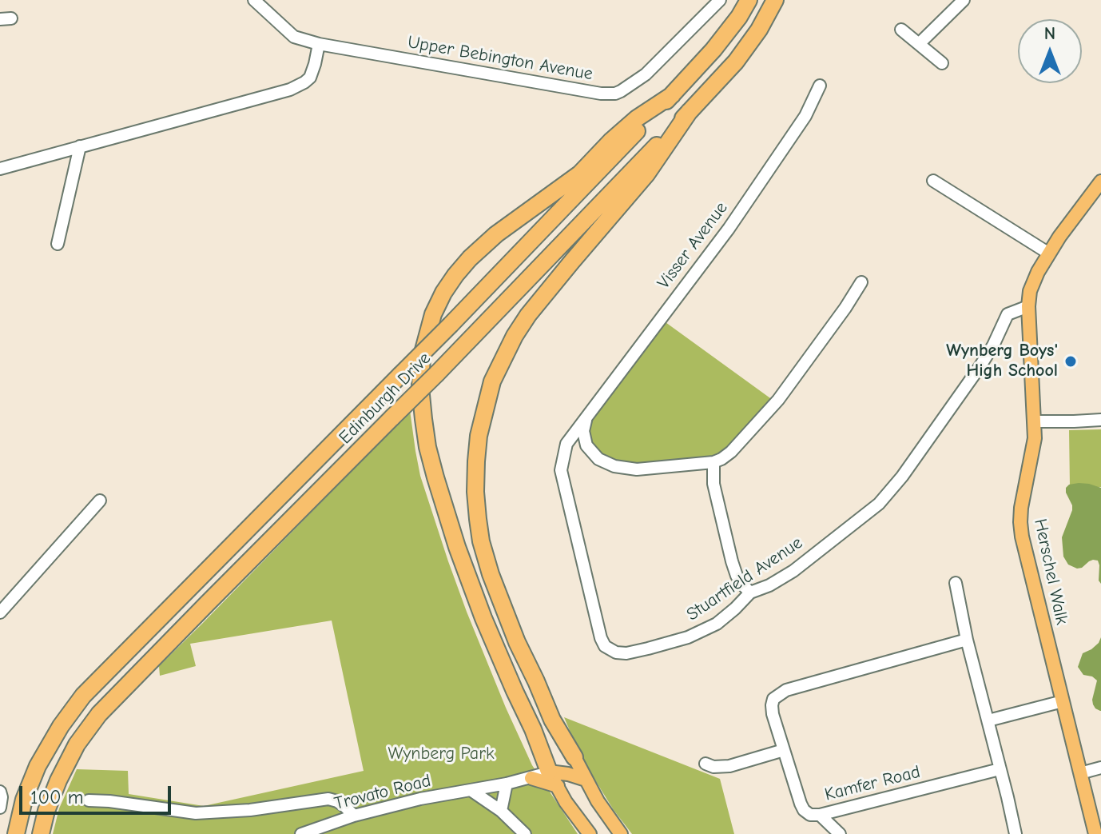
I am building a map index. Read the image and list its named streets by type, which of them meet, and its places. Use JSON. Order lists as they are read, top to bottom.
{
  "streets": {
    "highway": ["Edinburgh Drive"],
    "main road": ["Herschel Walk"],
    "street": [
      "Upper Bebington Avenue",
      "Visser Avenue",
      "Stuartfield Avenue",
      "Kamfer Road",
      "Trovato Road"
    ]
  },
  "crossings": [
    ["Visser Avenue", "Stuartfield Avenue"],
    ["Herschel Walk", "Stuartfield Avenue"]
  ],
  "parks": ["Wynberg Park"],
  "places": ["Wynberg Boys' High School"],
  "scale_bar": "100 m",
  "north": "top"
}
